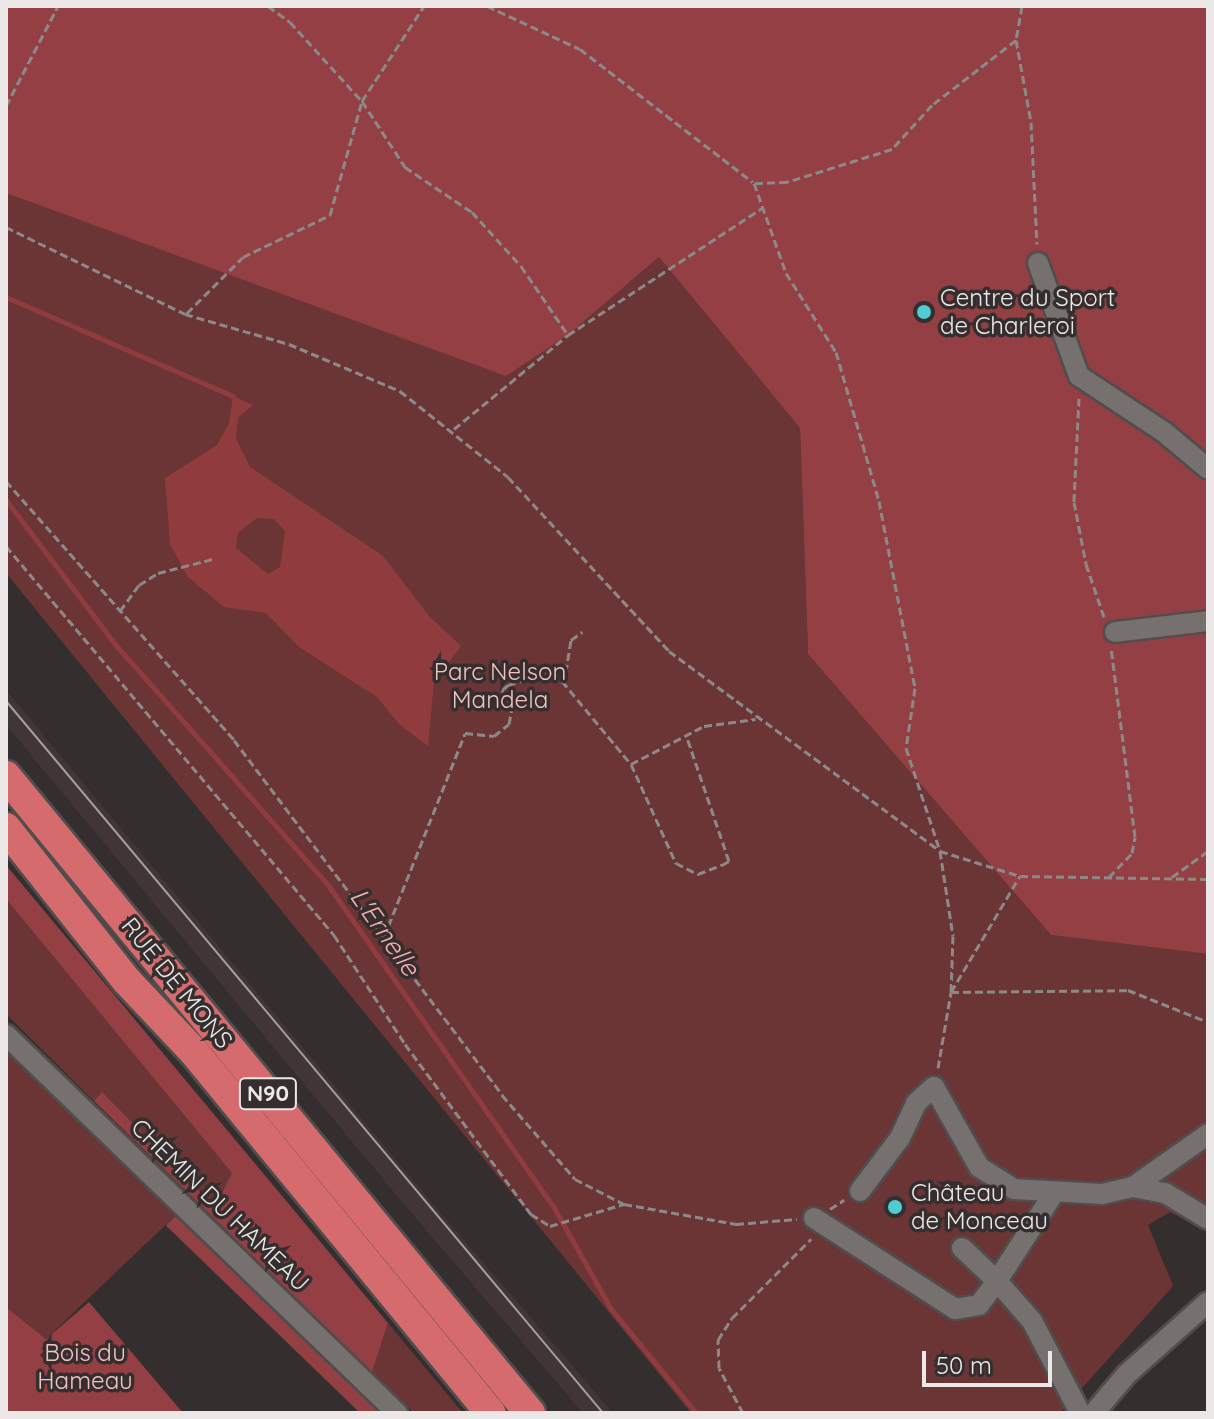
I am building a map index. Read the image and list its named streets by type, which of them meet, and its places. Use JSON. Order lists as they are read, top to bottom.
{
  "streets": {
    "highway": ["RUE DE MONS", "N90"],
    "street": ["CHEMIN DU HAMEAU"]
  },
  "water": ["L'Ernelle"],
  "parks": ["Parc Nelson Mandela", "Bois du Hameau"],
  "places": ["Centre du Sport de Charleroi", "Château de Monceau"],
  "scale_bar": "50 m"
}
